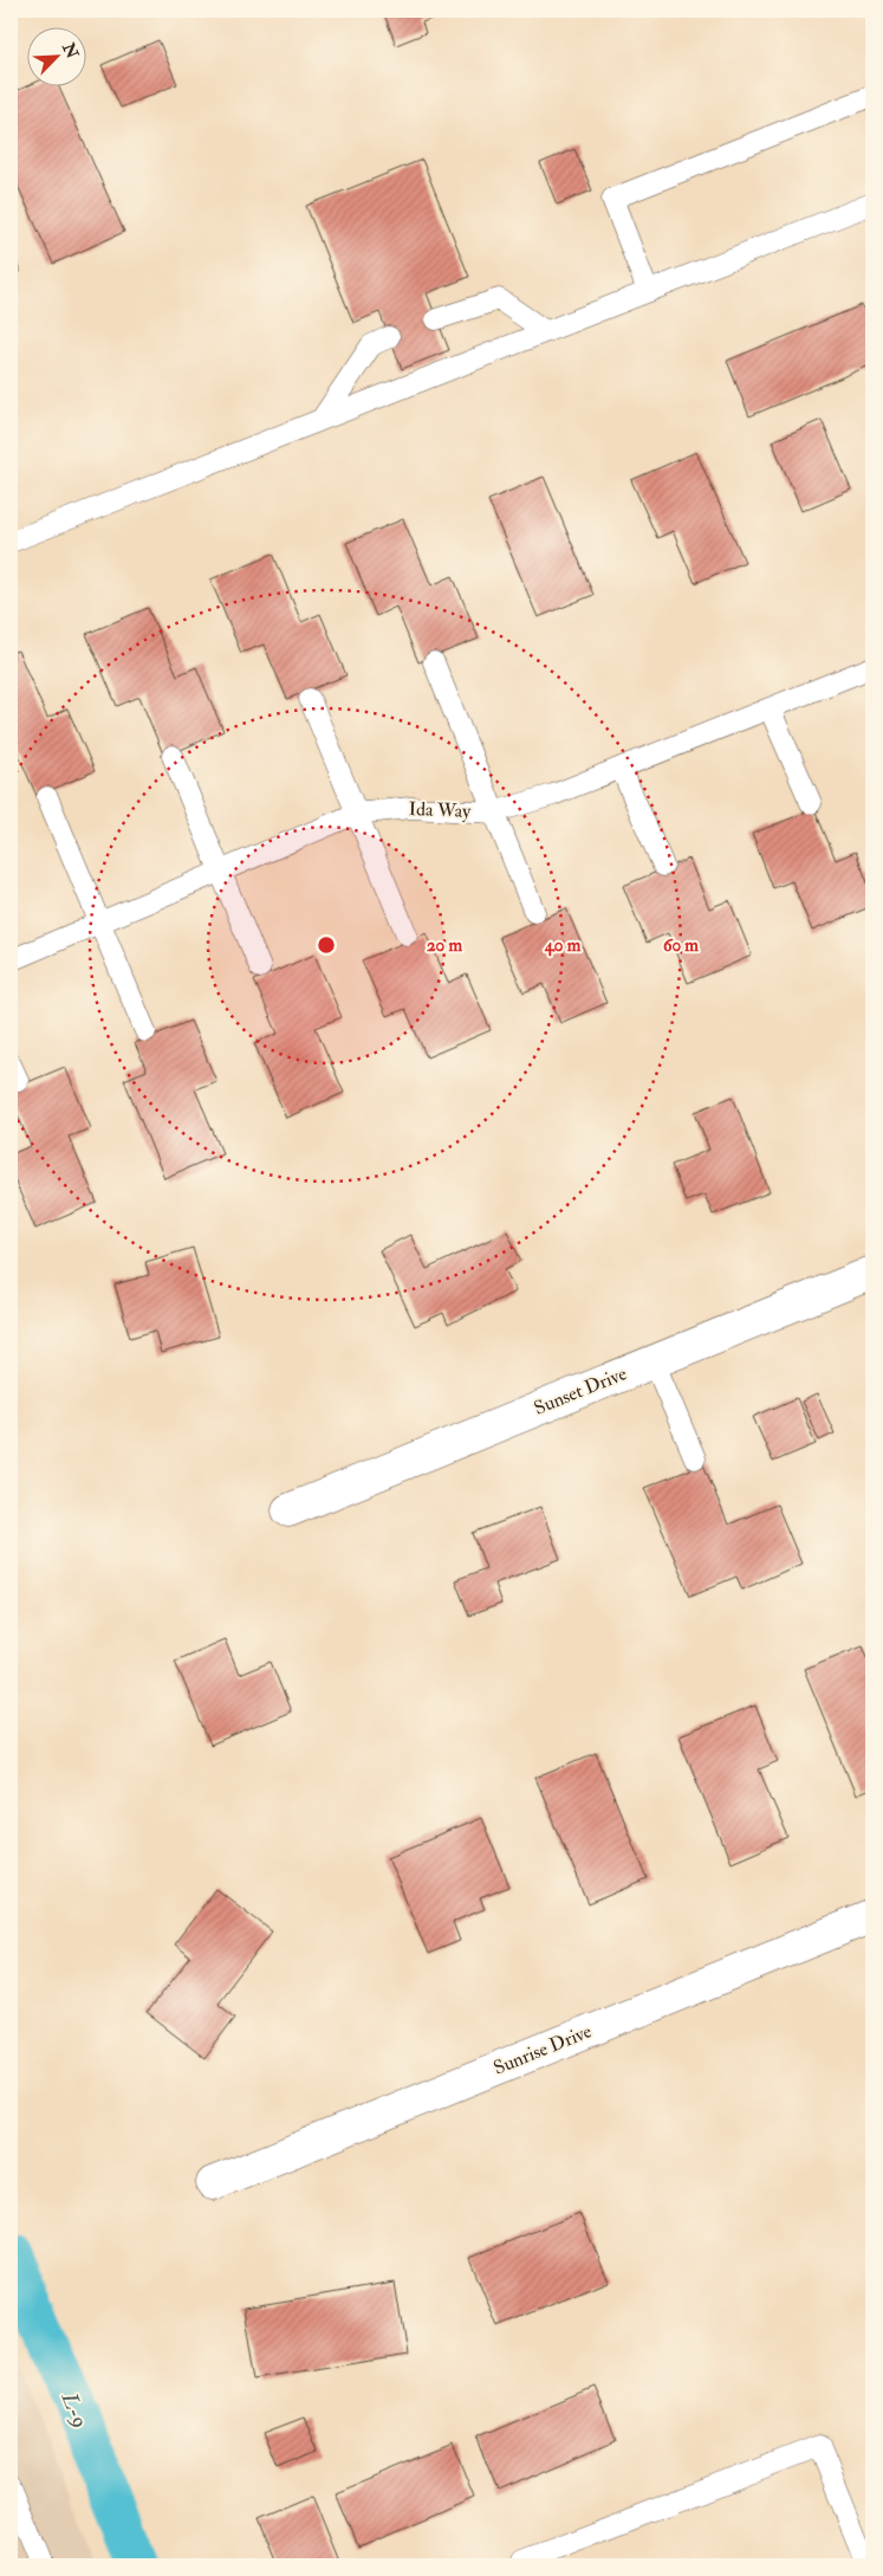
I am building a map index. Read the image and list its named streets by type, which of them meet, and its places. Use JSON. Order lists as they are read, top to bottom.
{
  "streets": {
    "street": ["Sunset Drive", "Sunrise Drive"],
    "lane": ["Ida Way"]
  },
  "water": ["L-9"],
  "north": "top right",
  "rings": ["20 m", "40 m", "60 m"]
}
